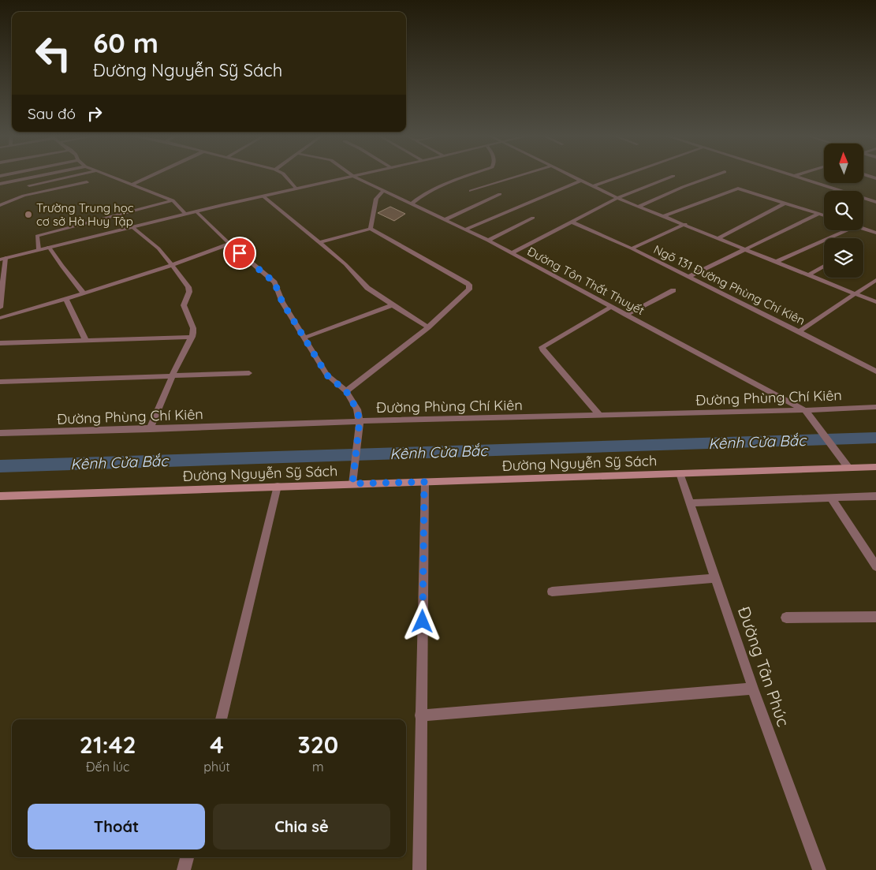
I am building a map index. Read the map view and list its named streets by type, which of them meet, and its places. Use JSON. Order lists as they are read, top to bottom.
{
  "streets": {
    "main road": ["Đường Nguyễn Sỹ Sách"],
    "street": [
      "Đường Tôn Thất Thuyết",
      "Ngõ 131 Đường Phùng Chí Kiên",
      "Đường Phùng Chí Kiên",
      "Đường Tân Phúc"
    ]
  },
  "crossings": [
    ["Đường Tôn Thất Thuyết", "Đường Phùng Chí Kiên"],
    ["Đường Nguyễn Sỹ Sách", "Đường Tân Phúc"]
  ],
  "water": ["Kênh Cửa Bắc"],
  "places": ["Trường Trung học cơ sở Hà Huy Tập"],
  "north": "top",
  "page": {
    "turn": ["60 m", "Đường Nguyễn Sỹ Sách"],
    "then": "Sau đó",
    "eta": [
      "21:42",
      "Đến lúc",
      "4",
      "phút",
      "320",
      "m"
    ],
    "buttons": ["Thoát", "Chia sẻ"]
  }
}
